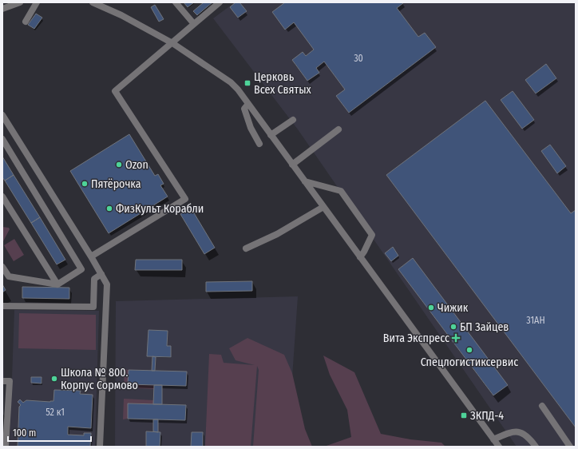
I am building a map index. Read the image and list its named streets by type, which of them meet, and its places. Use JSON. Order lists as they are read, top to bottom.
{
  "places": {
    "transit": ["Церковь Всех Святых", "ЗКПД-4"],
    "other": [
      "Ozon",
      "Пятёрочка",
      "ФизКульт Корабли",
      "Чижик",
      "БП Зайцев",
      "Спецлогистиксервис",
      "Школа № 800. Корпус Сормово"
    ],
    "health": ["Вита Экспресс"]
  },
  "house_numbers": ["30", "31АН", "52 к1"],
  "scale_bar": "100 m"
}
